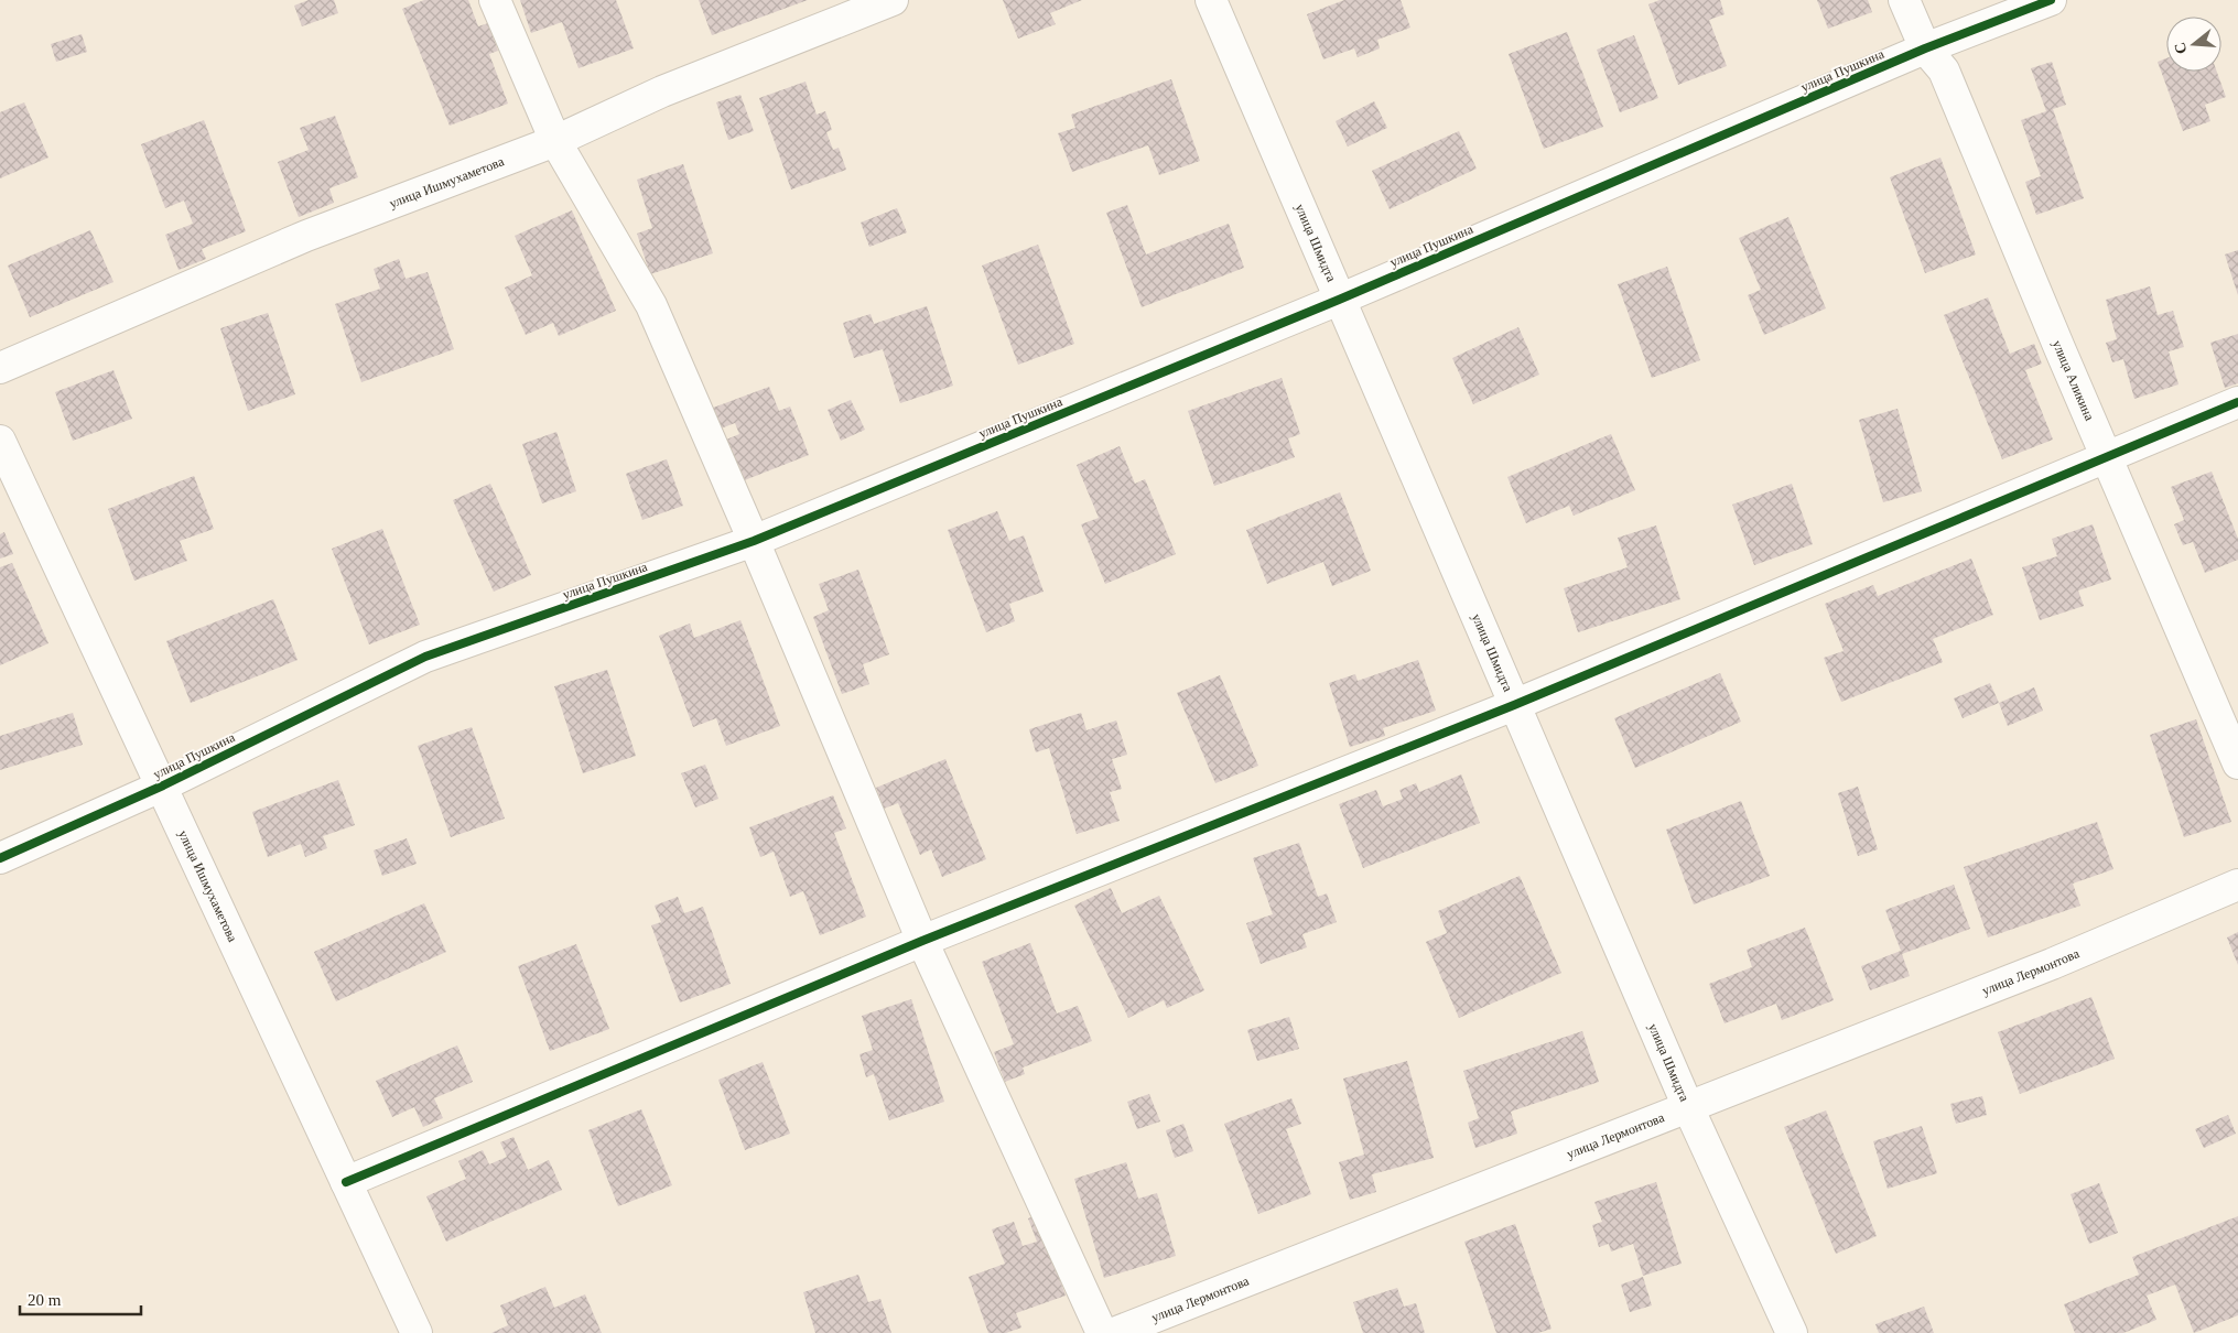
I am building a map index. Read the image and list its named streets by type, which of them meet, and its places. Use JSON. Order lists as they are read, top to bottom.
{
  "streets": {
    "street": [
      "улица Пушкина",
      "улица Ишмухаметова",
      "улица Шмидта",
      "улица Аликина",
      "улица Лермонтова"
    ]
  },
  "crossings": [
    ["улица Пушкина", "улица Ишмухаметова"],
    ["улица Пушкина", "улица Шмидта"],
    ["улица Пушкина", "улица Аликина"],
    ["улица Шмидта", "улица Лермонтова"]
  ],
  "scale_bar": "20 m",
  "north": "left"
}
